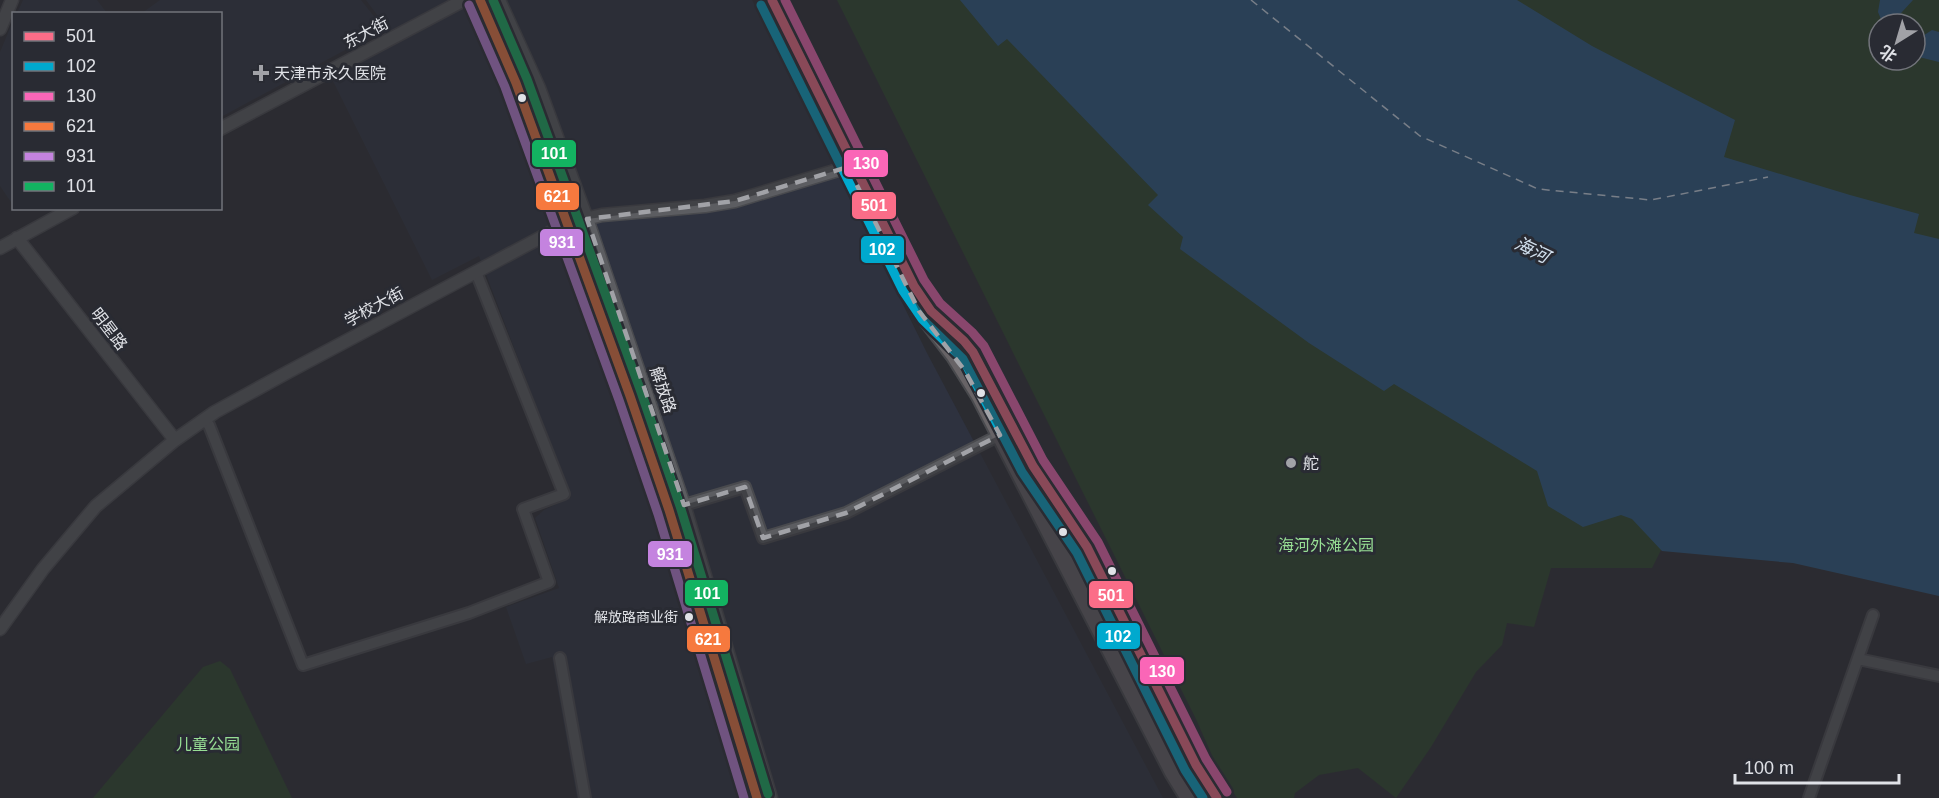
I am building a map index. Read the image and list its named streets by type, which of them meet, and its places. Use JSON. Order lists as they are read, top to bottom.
{
  "streets": {
    "street": [
      "东大街",
      "学校大街",
      "明星路",
      "解放路"
    ]
  },
  "crossings": [
    ["学校大街", "明星路"],
    ["学校大街", "解放路"]
  ],
  "water": ["海河"],
  "parks": ["海河外滩公园", "儿童公园"],
  "places": {
    "health": ["天津市永久医院"],
    "other": ["舵", "解放路商业街"]
  },
  "lines": [
    "transit line 501",
    "transit line 130",
    "transit line 621",
    "transit line 101",
    "transit line 102",
    "transit line 931"
  ],
  "legend": [
    "501",
    "102",
    "130",
    "621",
    "931",
    "101"
  ],
  "scale_bar": "100 m",
  "north": "bottom left"
}
